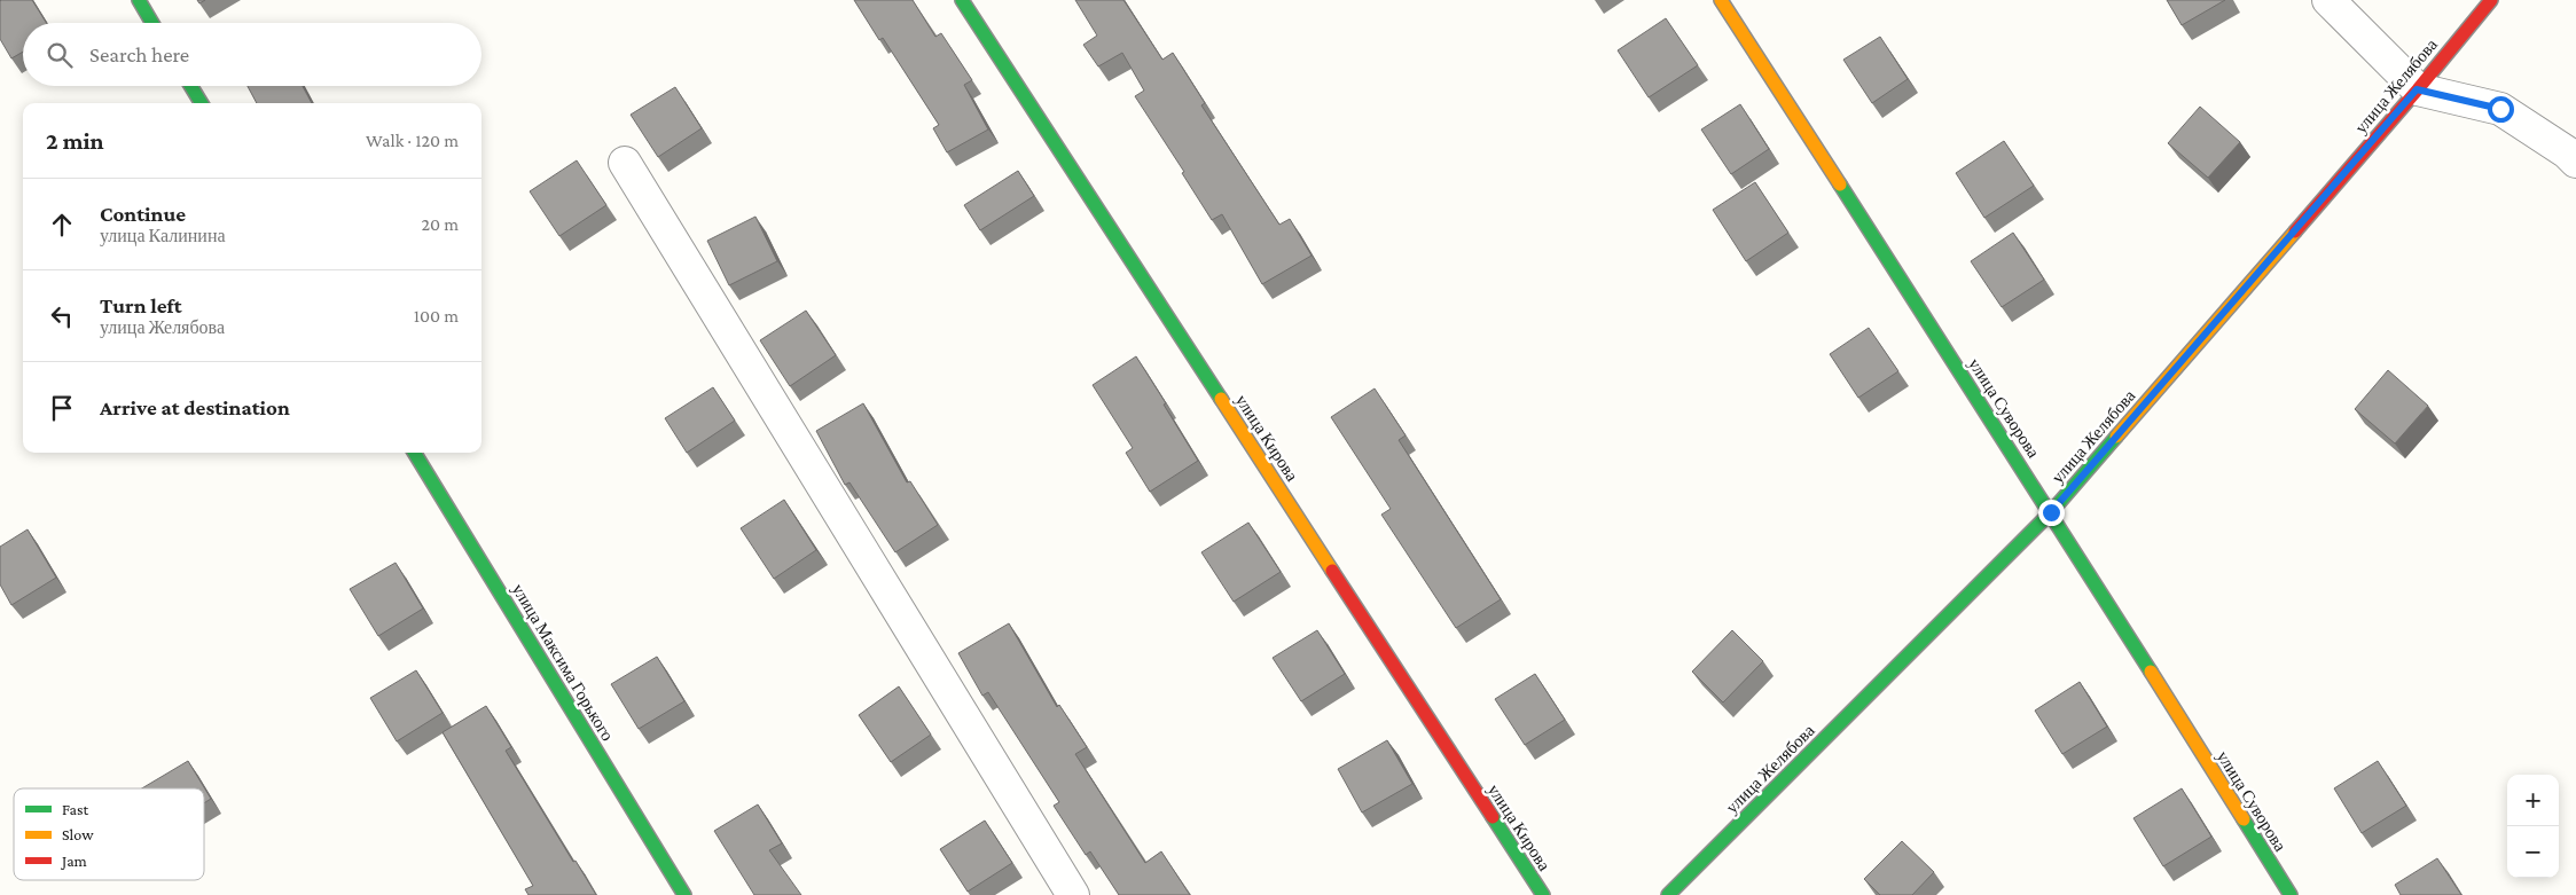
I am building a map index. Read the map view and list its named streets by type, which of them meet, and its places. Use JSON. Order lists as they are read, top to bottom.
{
  "streets": {
    "street": [
      "улица Желябова",
      "улица Суворова",
      "улица Кирова",
      "улица Максима Горького"
    ]
  },
  "crossings": [
    ["улица Желябова", "улица Суворова"]
  ],
  "legend": ["Fast", "Slow", "Jam"],
  "page": {
    "search": "Search here",
    "heading": ["2 min", "Walk · 120 m"],
    "list": [
      ["Continue", "улица Калинина", "20 m"],
      ["Turn left", "улица Желябова", "100 m"],
      "Arrive at destination"
    ],
    "map_buttons": ["+", "−"]
  }
}
